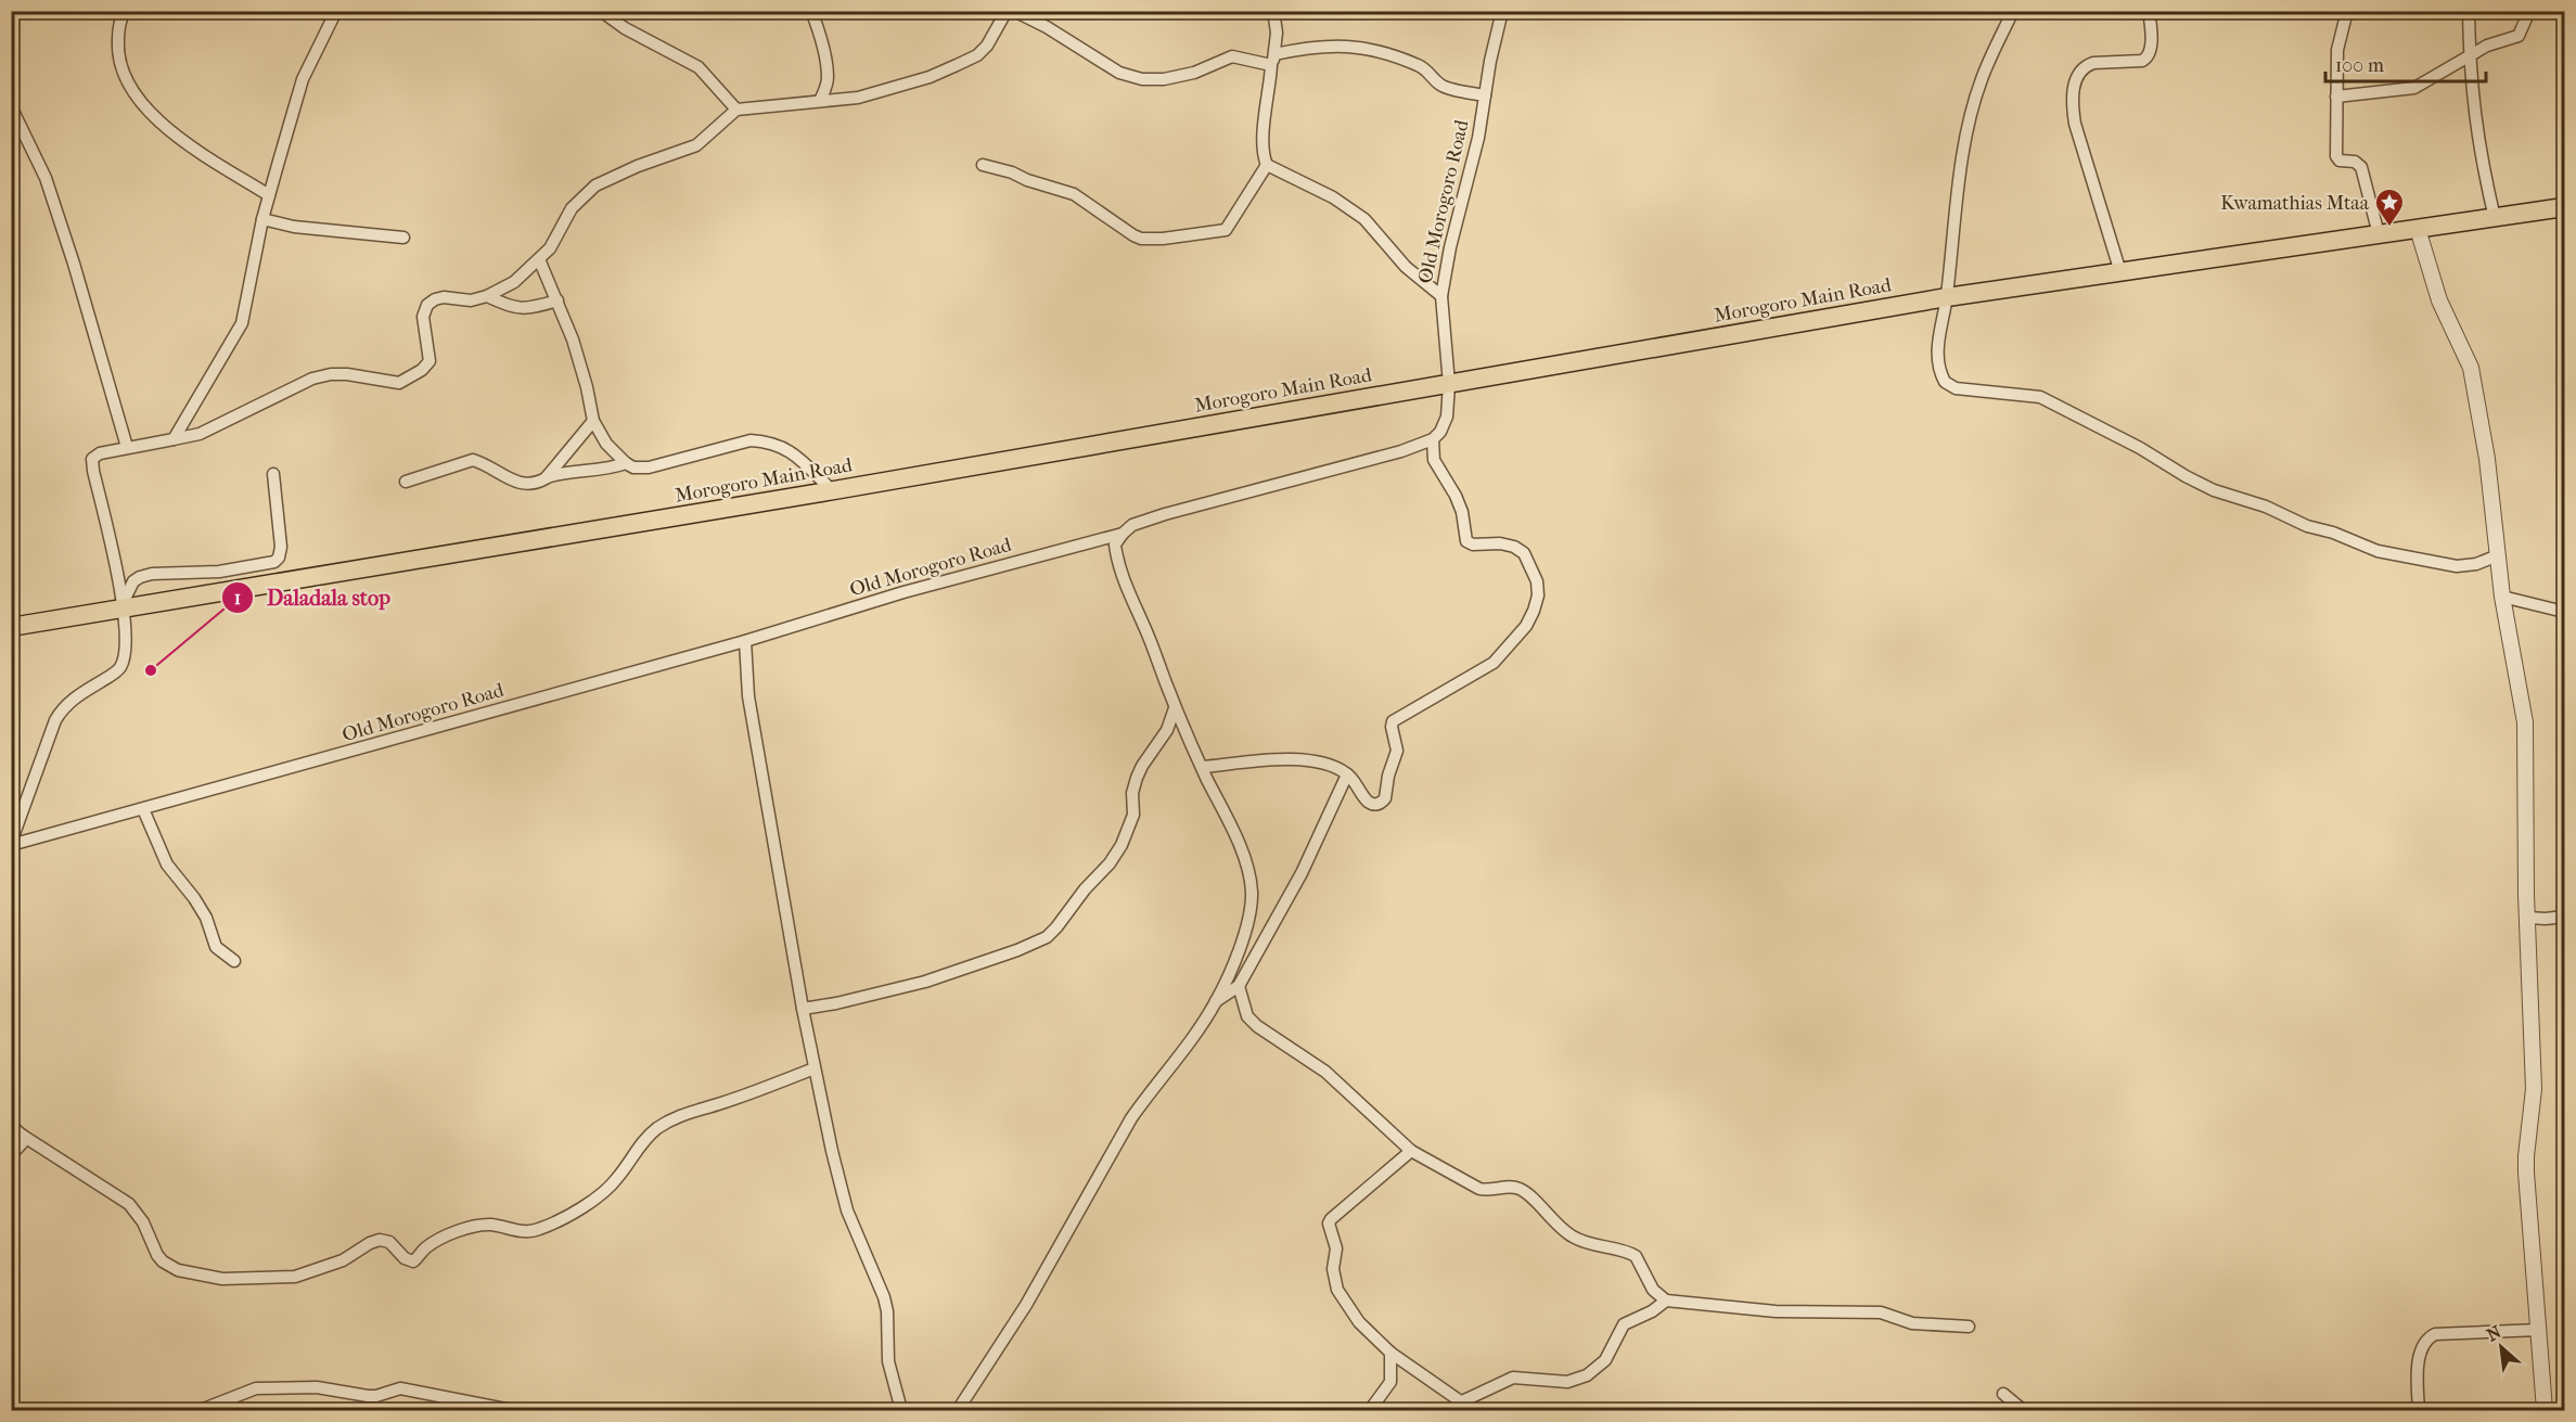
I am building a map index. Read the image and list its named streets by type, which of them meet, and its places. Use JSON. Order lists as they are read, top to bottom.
{
  "streets": {
    "highway": ["Morogoro Main Road"],
    "street": ["Old Morogoro Road"]
  },
  "crossings": [
    ["Old Morogoro Road", "Morogoro Main Road"]
  ],
  "places": {
    "place": ["Kwamathias Mtaa"],
    "other": ["Daladala stop"]
  },
  "scale_bar": "100 m",
  "north": "top left"
}
